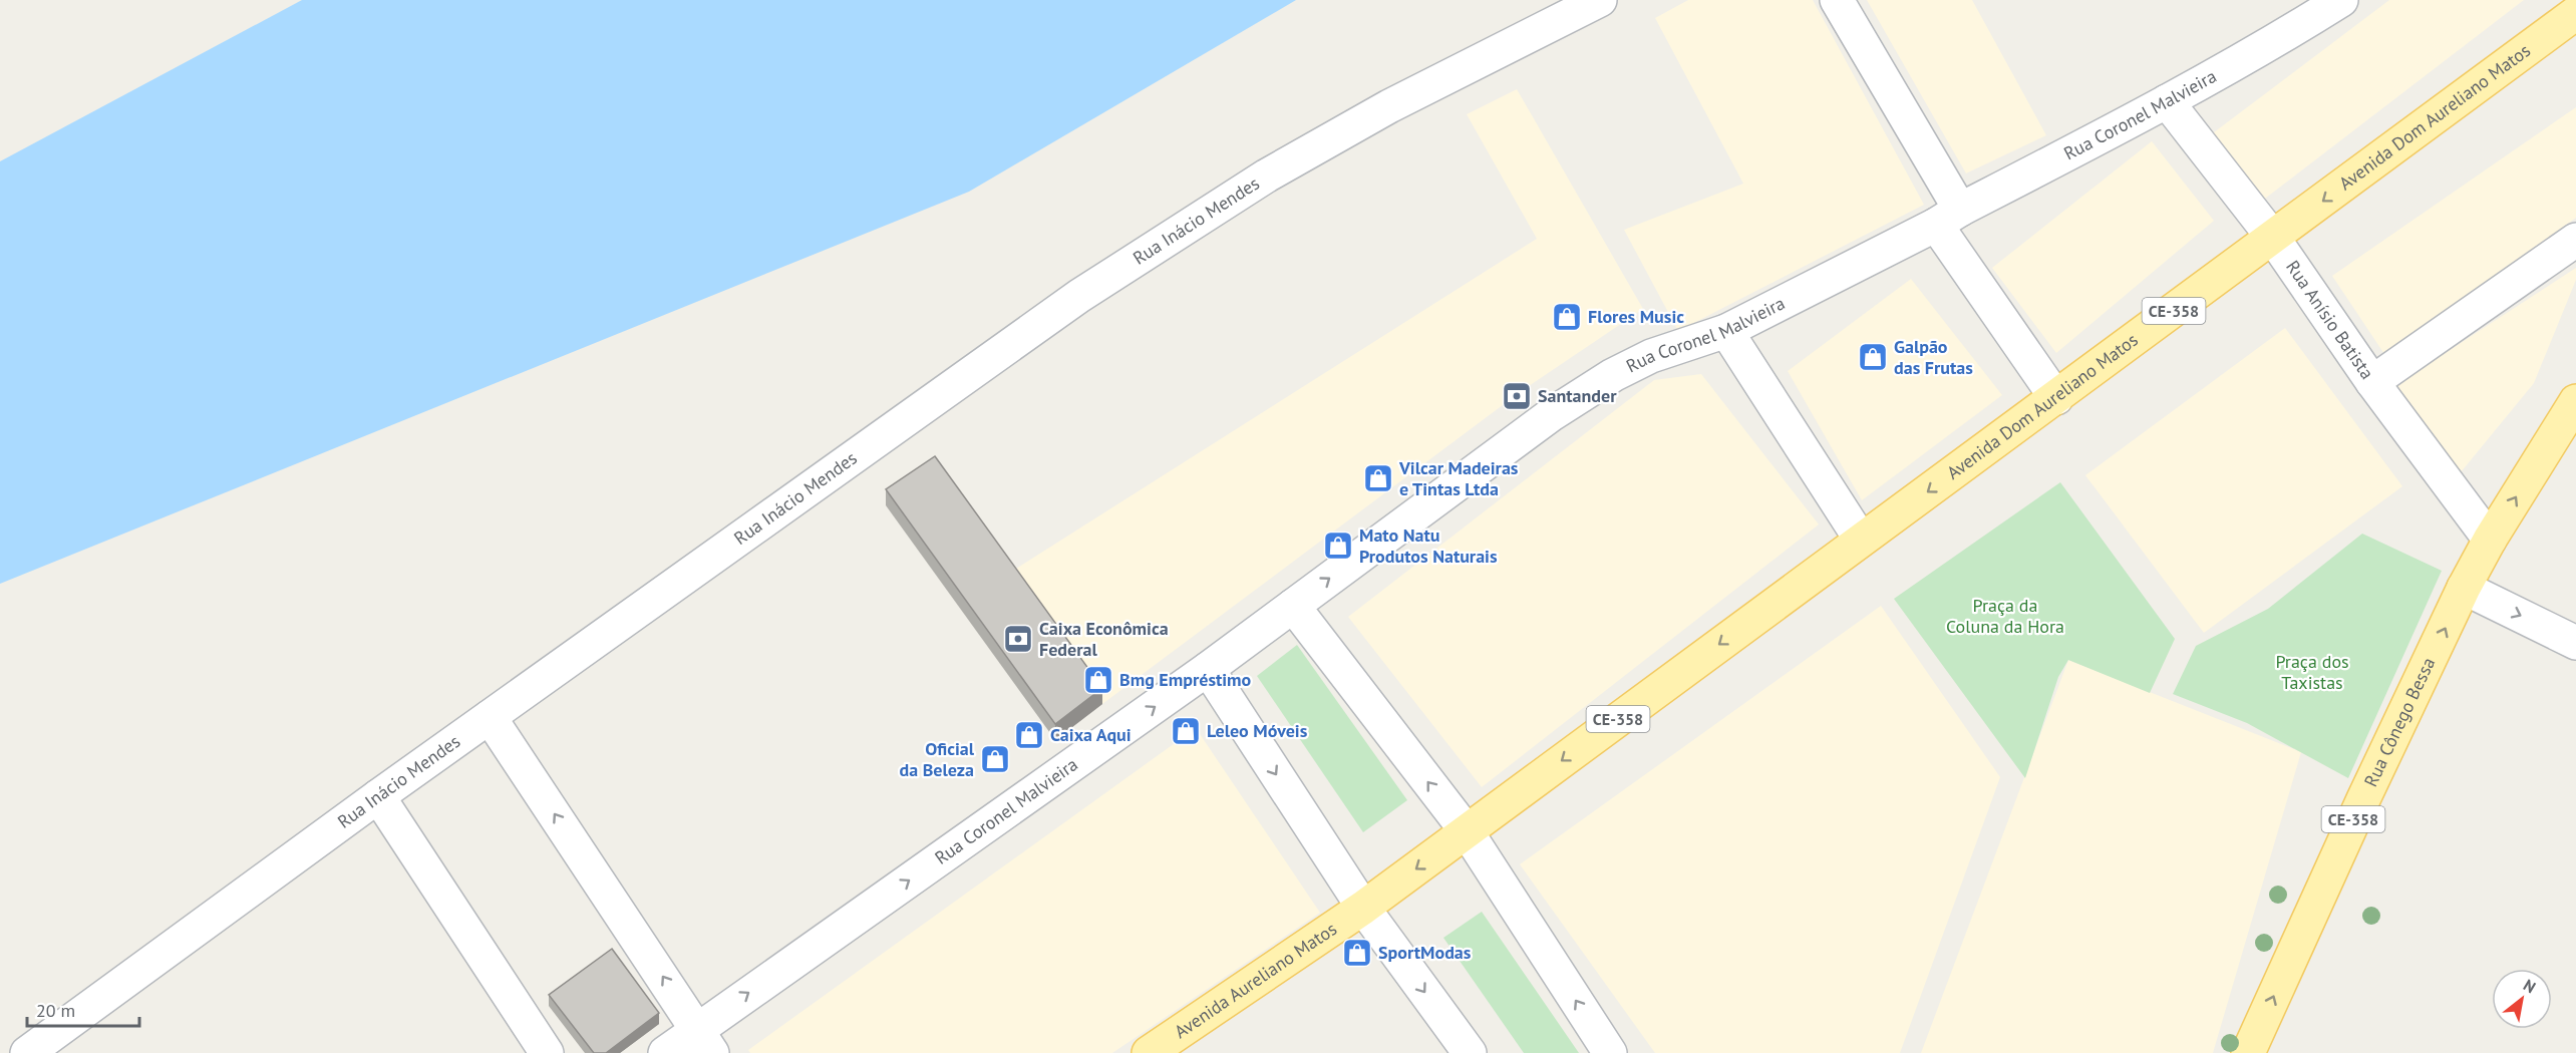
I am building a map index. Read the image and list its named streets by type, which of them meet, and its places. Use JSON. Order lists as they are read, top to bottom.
{
  "streets": {
    "main road": [
      "Avenida Dom Aureliano Matos",
      "CE-358",
      "Rua Cônego Bessa",
      "Avenida Aureliano Matos"
    ],
    "street": ["Rua Coronel Malvieira", "Rua Inácio Mendes", "Rua Anísio Batista"]
  },
  "crossings": [
    ["Rua Coronel Malvieira", "Rua Anísio Batista"],
    ["Avenida Dom Aureliano Matos", "CE-358"],
    ["Avenida Dom Aureliano Matos", "Rua Anísio Batista"],
    ["CE-358", "Rua Anísio Batista"],
    ["CE-358", "Rua Cônego Bessa"],
    ["CE-358", "Avenida Aureliano Matos"]
  ],
  "one_way": ["Rua Coronel Malvieira", "Avenida Dom Aureliano Matos", "Rua Cônego Bessa"],
  "parks": ["Praça da Coluna da Hora", "Praça dos Taxistas"],
  "places": {
    "shop": [
      "Flores Music",
      "Galpão das Frutas",
      "Vilcar Madeiras e Tintas Ltda",
      "Mato Natu Produtos Naturais",
      "Bmg Empréstimo",
      "Leleo Móveis",
      "Caixa Aqui",
      "Oficial da Beleza",
      "SportModas"
    ],
    "bank": ["Santander", "Caixa Econômica Federal"]
  },
  "scale_bar": "20 m",
  "north": "top right"
}
